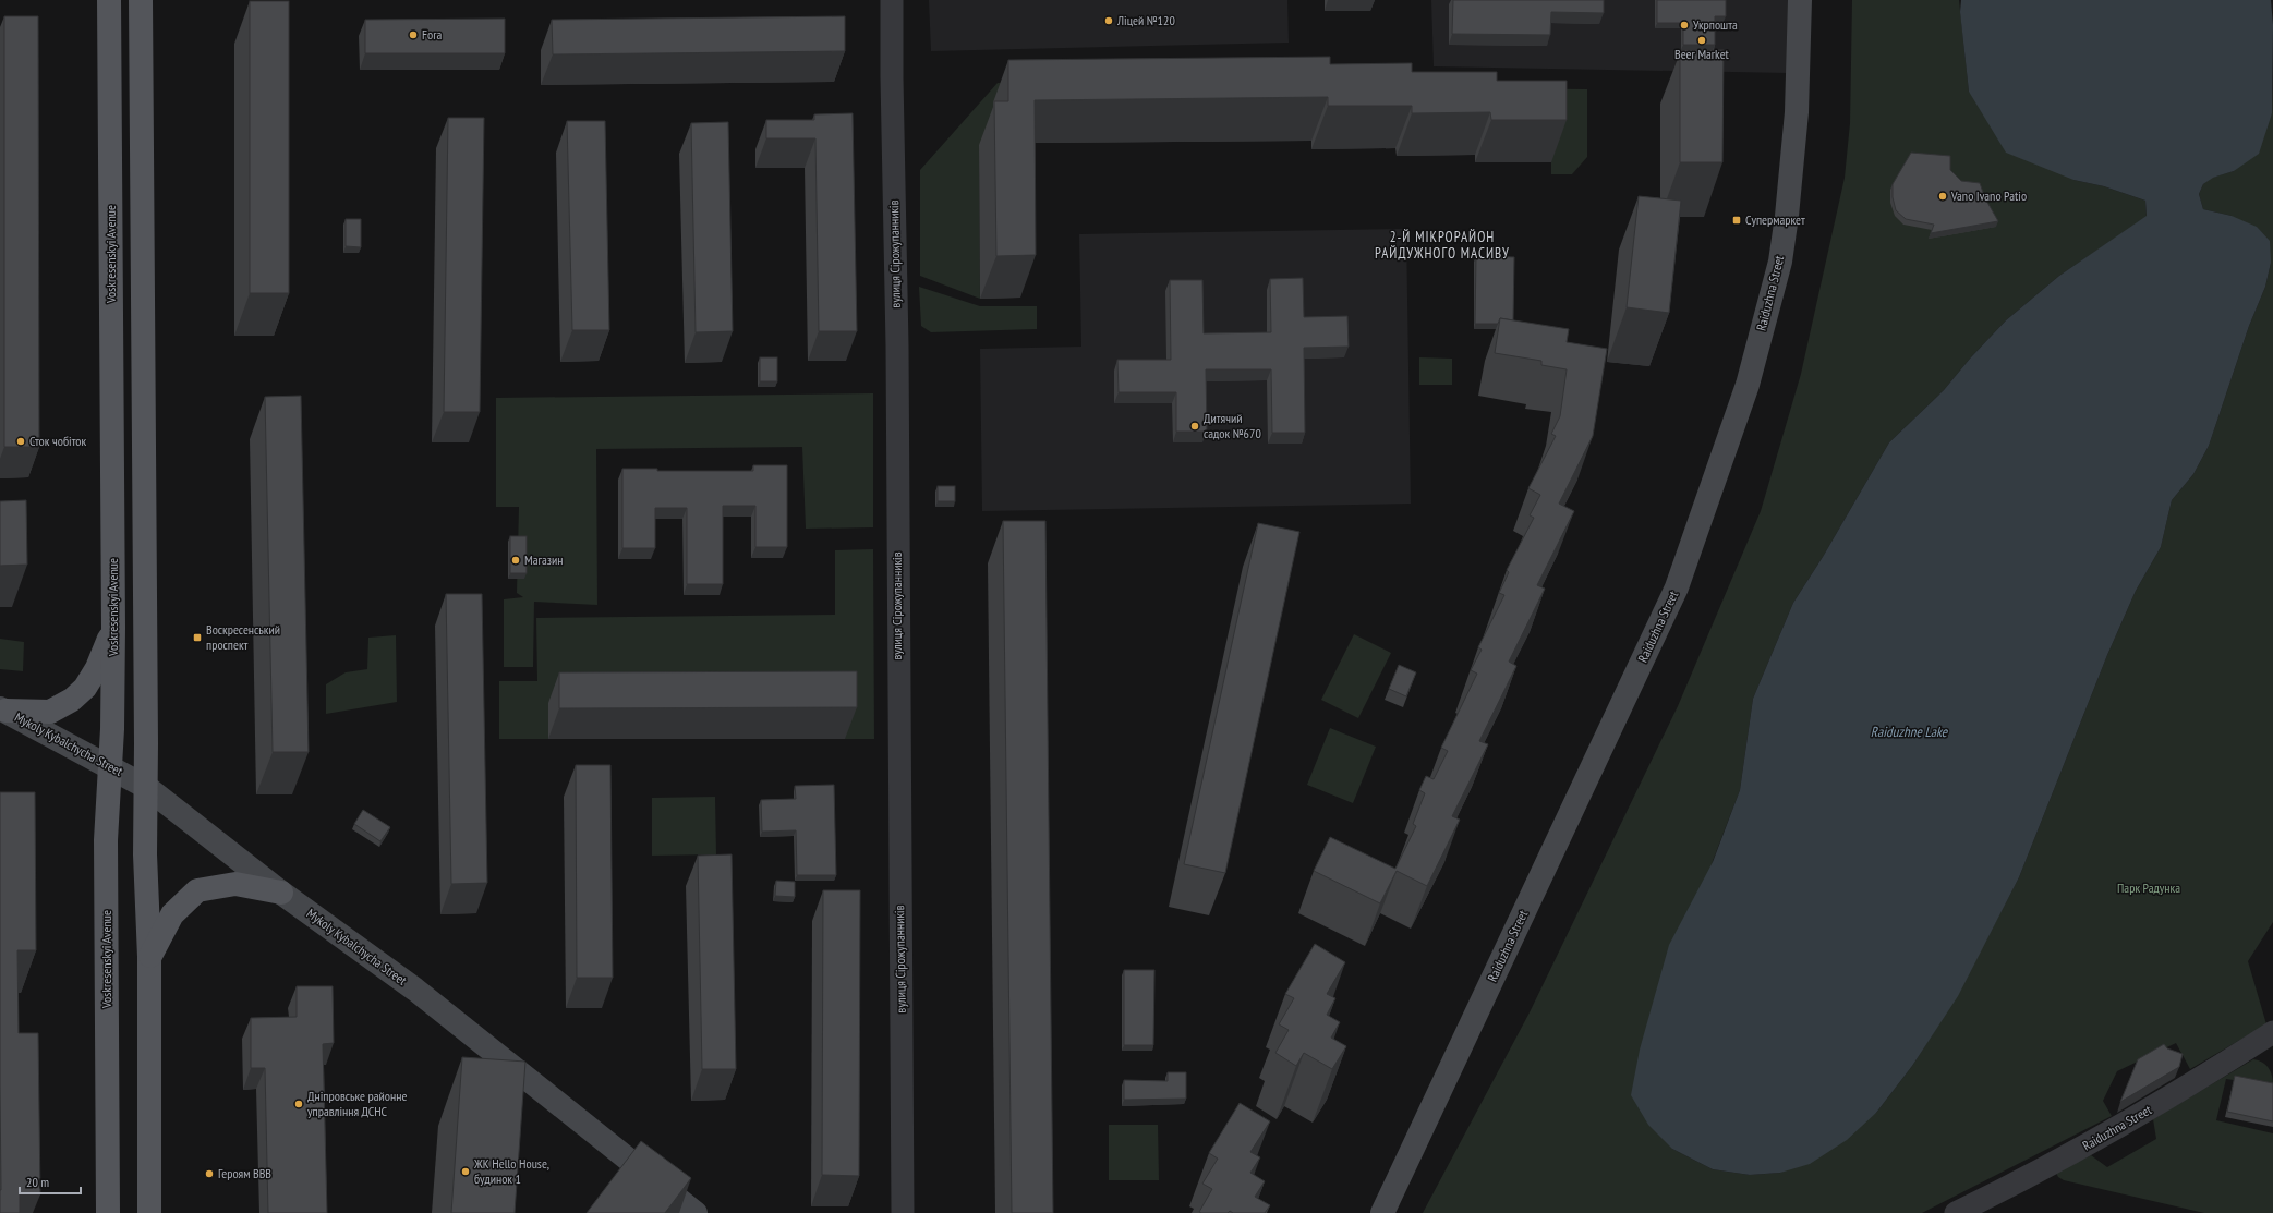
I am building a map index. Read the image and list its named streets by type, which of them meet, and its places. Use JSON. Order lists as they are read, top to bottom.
{
  "streets": {
    "main road": ["Voskresenskyi Avenue"],
    "street": ["вулиця Сірожупанників", "Raiduzhna Street", "Mykoly Kybalchycha Street"]
  },
  "crossings": [
    ["Voskresenskyi Avenue", "Mykoly Kybalchycha Street"]
  ],
  "districts": ["2-Й МІКРОРАЙОН РАЙДУЖНОГО МАСИВУ"],
  "water": ["Raiduzhne Lake"],
  "parks": ["Парк Радунка"],
  "places": {
    "other": [
      "Ліцей №120",
      "Укрпошта",
      "Fora",
      "Beer Market",
      "Vano Ivano Patio",
      "Дитячий садок №670",
      "Сток чобіток",
      "Магазин",
      "Дніпровське районне управління ДСНС",
      "ЖК Hello House, будинок 1",
      "Героям ВВВ"
    ],
    "transit": ["Супермаркет", "Воскресенський проспект"]
  },
  "scale_bar": "20 m"
}
